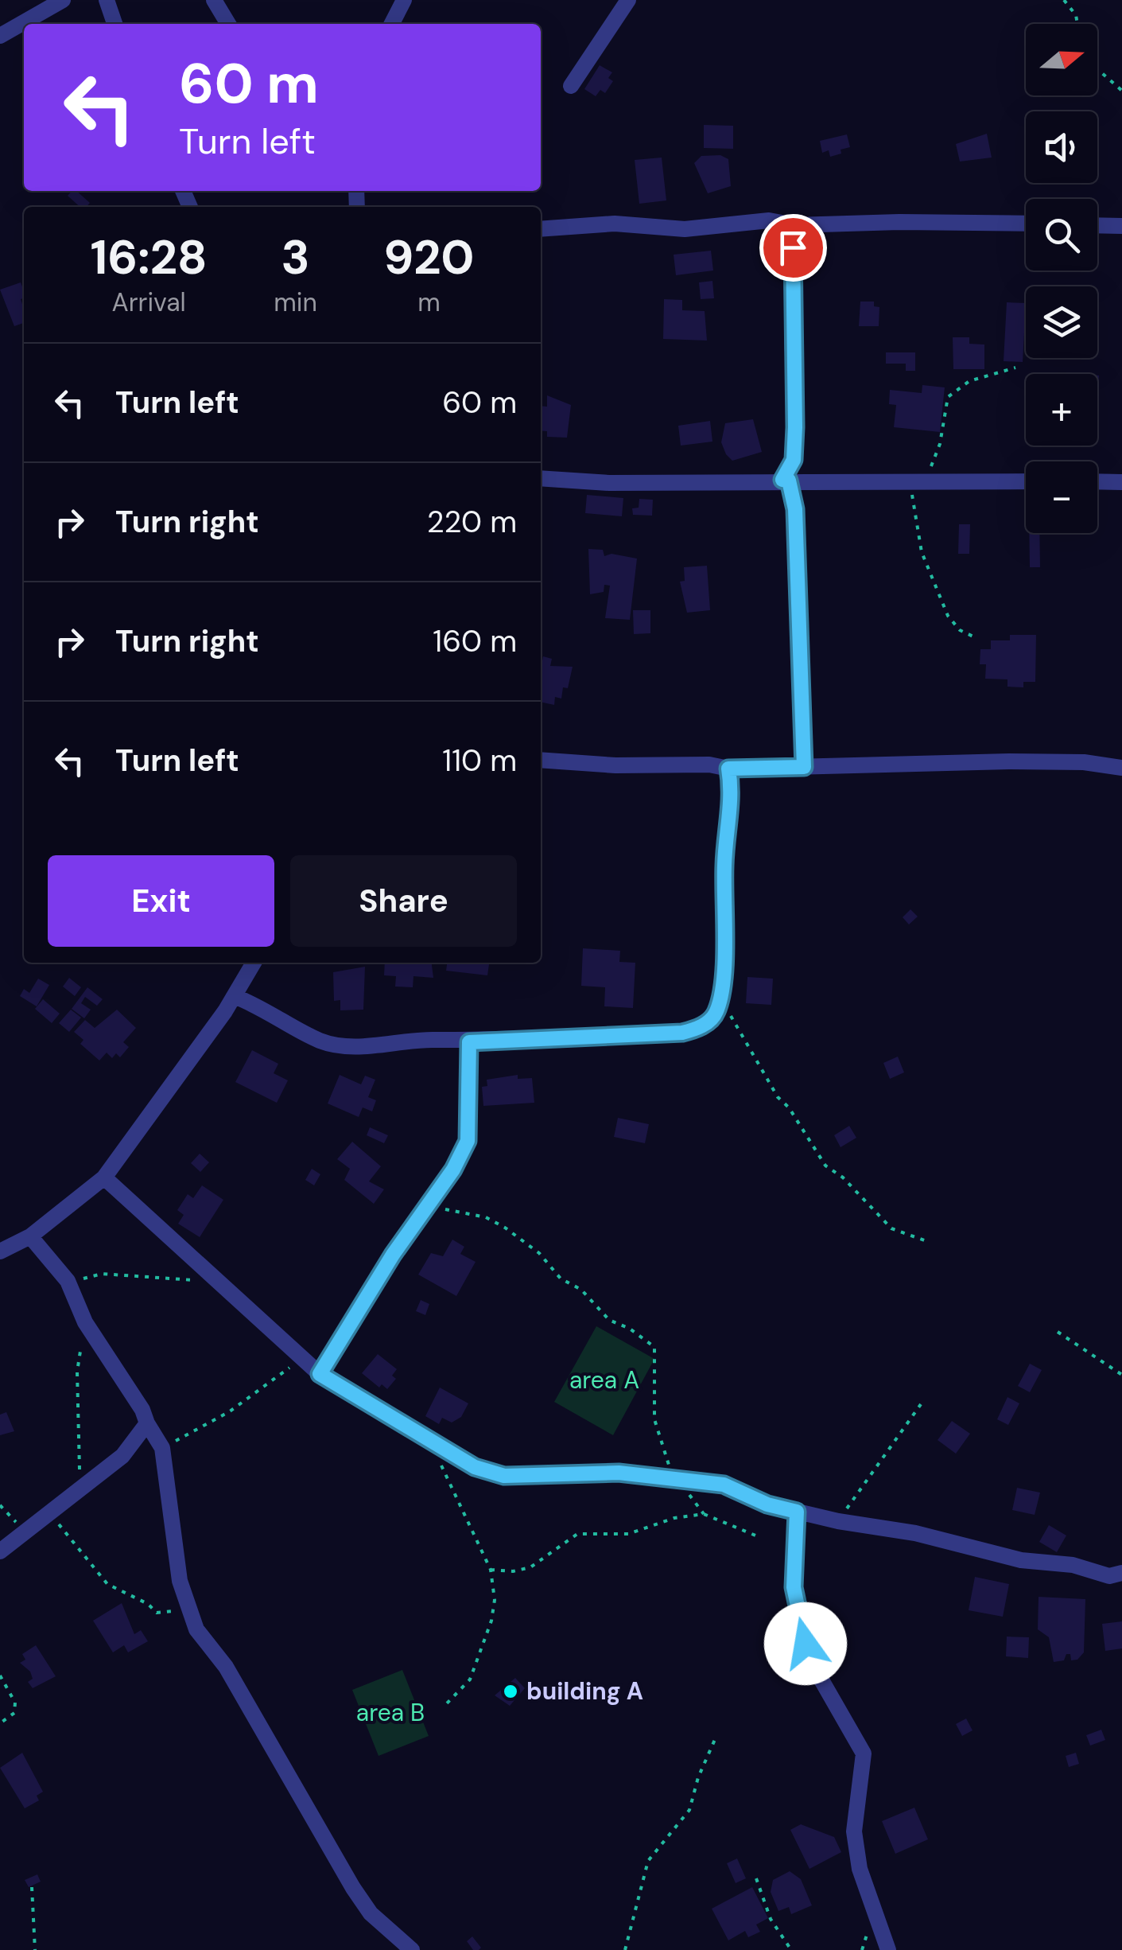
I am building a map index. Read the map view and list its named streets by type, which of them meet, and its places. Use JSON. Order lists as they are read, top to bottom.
{
  "parks": ["area A", "area B"],
  "places": ["building A"],
  "north": "right",
  "page": {
    "map_buttons": ["+", "−"],
    "turn": ["60 m", "Turn left"],
    "eta": [
      "16:28",
      "Arrival",
      "3",
      "min",
      "920",
      "m"
    ],
    "list": [
      {
        "name": "Turn left",
        "value": "60 m"
      },
      {
        "name": "Turn right",
        "value": "220 m"
      },
      {
        "name": "Turn right",
        "value": "160 m"
      },
      {
        "name": "Turn left",
        "value": "110 m"
      }
    ],
    "buttons": ["Exit", "Share"]
  }
}
